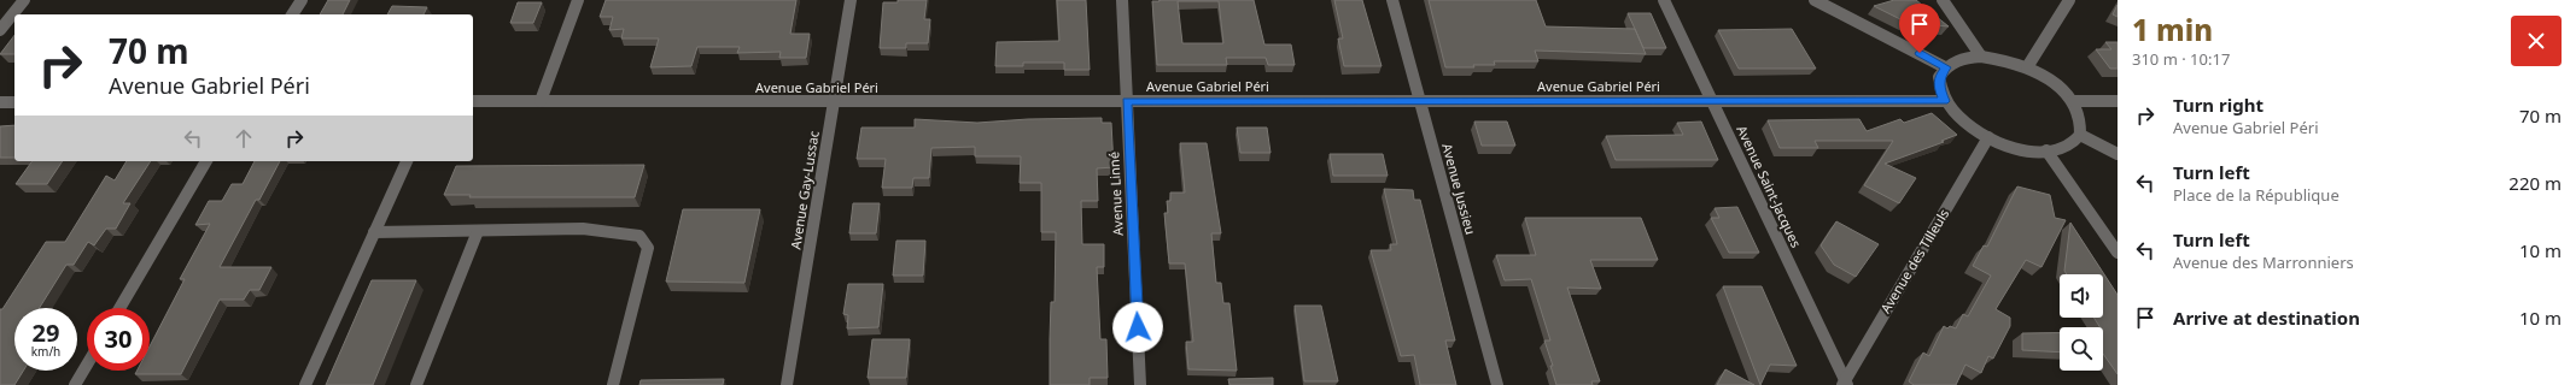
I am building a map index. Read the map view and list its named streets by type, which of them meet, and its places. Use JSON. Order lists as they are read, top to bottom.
{
  "streets": {
    "street": [
      "Avenue Gabriel Péri",
      "Avenue Saint-Jacques",
      "Avenue Jussieu",
      "Avenue Gay-Lussac",
      "Avenue Linné",
      "Avenue des Tilleuls"
    ]
  },
  "crossings": [
    ["Avenue Gabriel Péri", "Avenue Saint-Jacques"],
    ["Avenue Gabriel Péri", "Avenue Jussieu"],
    ["Avenue Gabriel Péri", "Avenue Gay-Lussac"],
    ["Avenue Gabriel Péri", "Avenue Linné"],
    ["Avenue Saint-Jacques", "Avenue des Tilleuls"]
  ],
  "page": {
    "heading": ["1 min", "310 m · 10:17"],
    "turn": ["70 m", "Avenue Gabriel Péri"],
    "list": [
      {
        "name": "Turn right",
        "note": "Avenue Gabriel Péri",
        "value": "70 m"
      },
      {
        "name": "Turn left",
        "note": "Place de la République",
        "value": "220 m"
      },
      {
        "name": "Turn left",
        "note": "Avenue des Marronniers",
        "value": "10 m"
      },
      {
        "name": "Arrive at destination",
        "value": "10 m"
      }
    ],
    "speed": "29 km/h",
    "limit": "30"
  }
}
